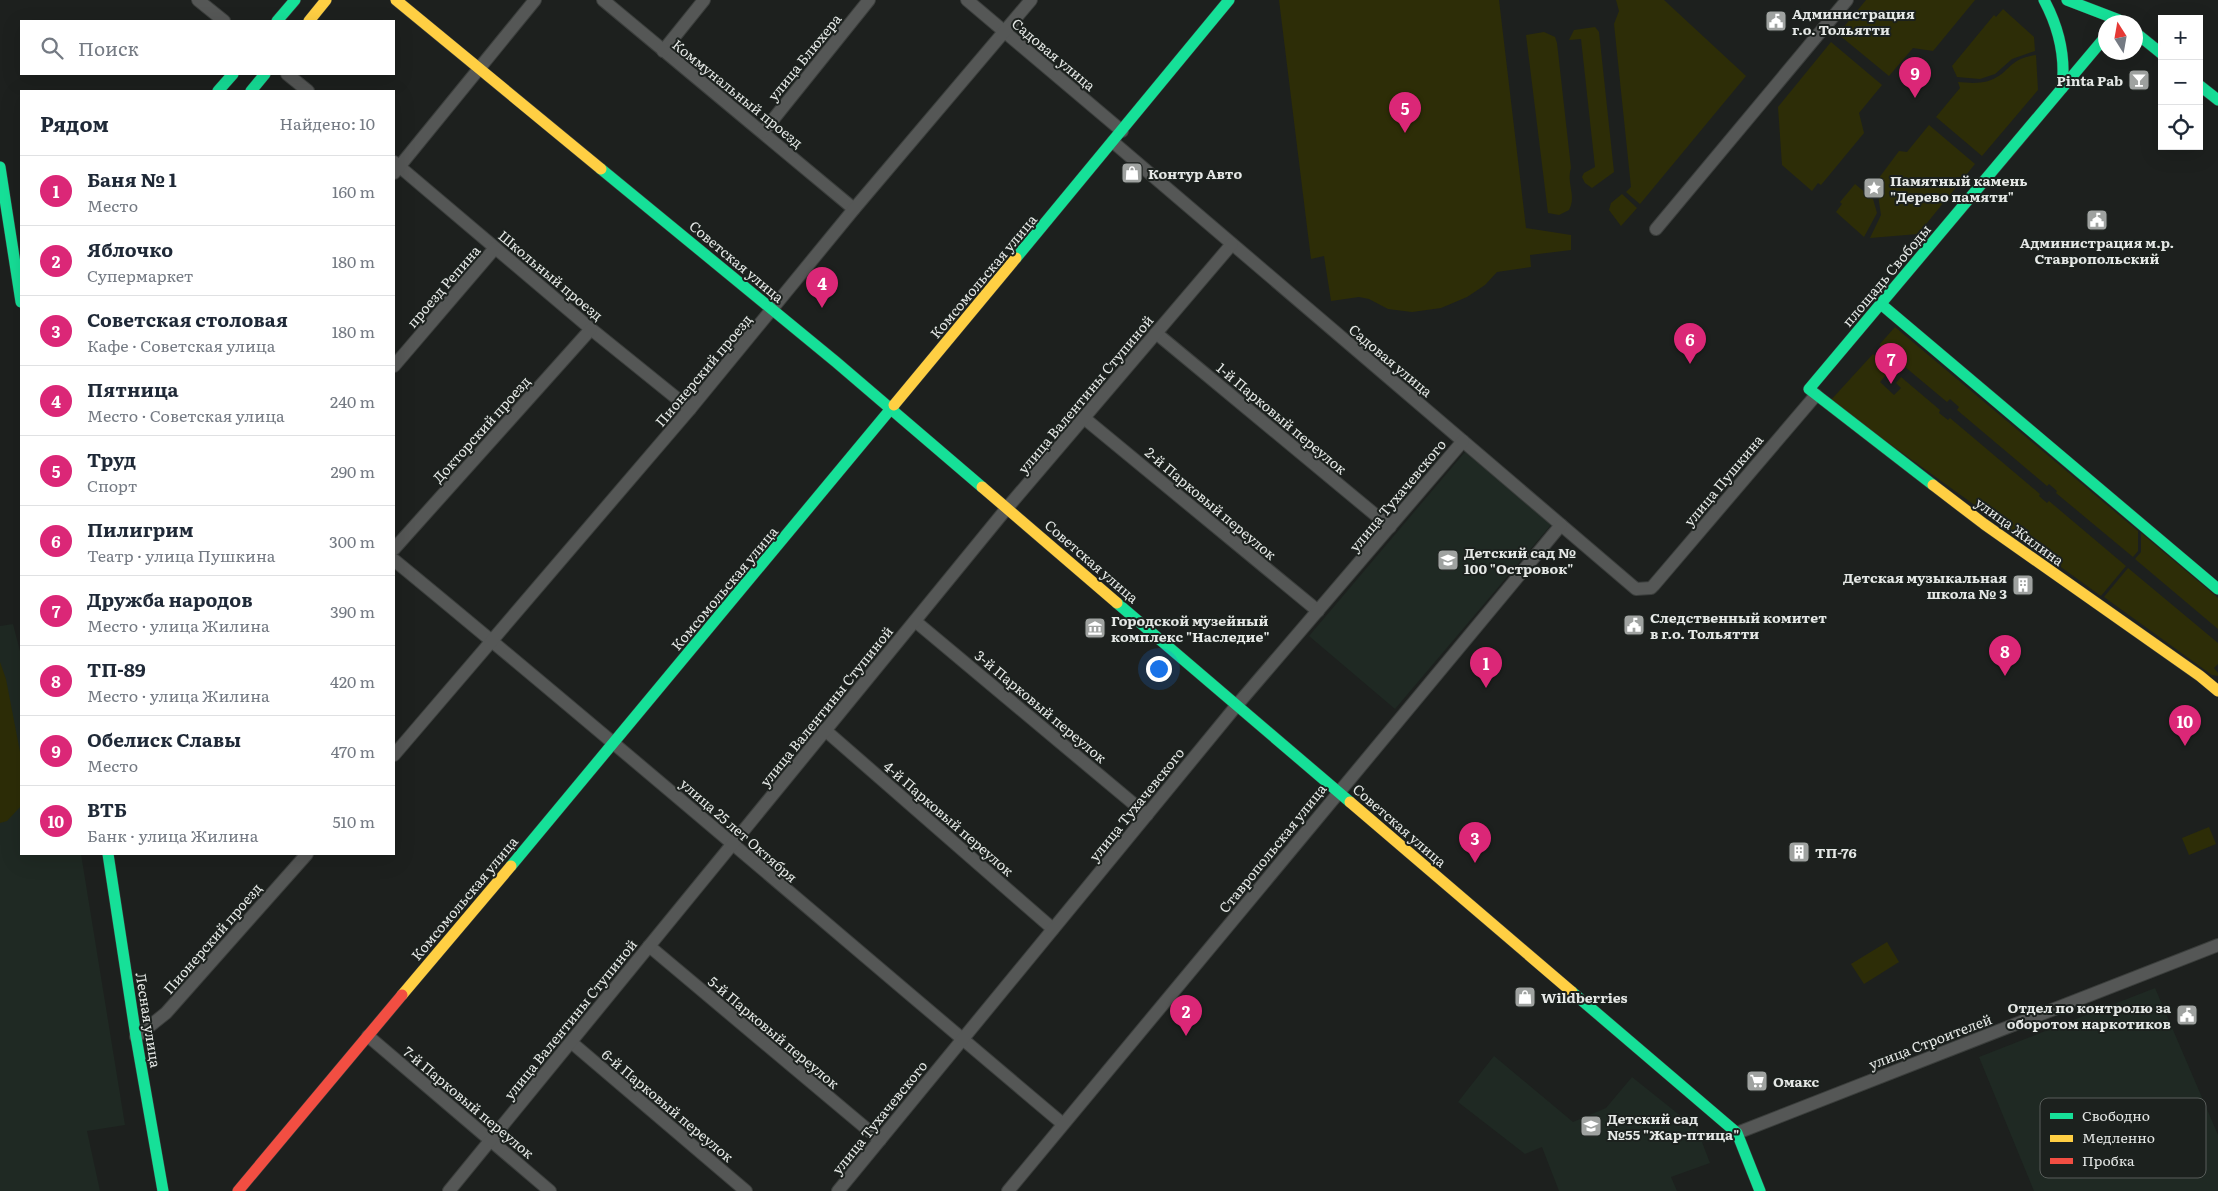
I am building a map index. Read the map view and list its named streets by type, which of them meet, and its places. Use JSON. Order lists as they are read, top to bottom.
{
  "streets": {
    "main road": [
      "Советская улица",
      "площадь Свободы",
      "Комсомольская улица",
      "улица Жилина",
      "Лесная улица"
    ],
    "street": [
      "Садовая улица",
      "улица Блюхера",
      "Коммунальный проезд",
      "Школьный проезд",
      "проезд Репина",
      "Пионерский проезд",
      "улица Валентины Ступиной",
      "1-й Парковый переулок",
      "Докторский проезд",
      "улица Пушкина",
      "улица Тухачевского",
      "2-й Парковый переулок",
      "3-й Парковый переулок",
      "4-й Парковый переулок",
      "улица 25 лет Октября",
      "Ставропольская улица",
      "5-й Парковый переулок",
      "улица Строителей",
      "7-й Парковый переулок",
      "6-й Парковый переулок"
    ]
  },
  "crossings": [
    ["Садовая улица", "Комсомольская улица"],
    ["Садовая улица", "Пионерский проезд"],
    ["Садовая улица", "улица Валентины Ступиной"],
    ["Садовая улица", "улица Пушкина"],
    ["Садовая улица", "улица Тухачевского"],
    ["Садовая улица", "Ставропольская улица"],
    ["улица Блюхера", "Коммунальный проезд"],
    ["Коммунальный проезд", "Пионерский проезд"],
    ["Советская улица", "Комсомольская улица"],
    ["Советская улица", "Пионерский проезд"],
    ["Советская улица", "улица Валентины Ступиной"],
    ["Советская улица", "улица Тухачевского"],
    ["Советская улица", "Ставропольская улица"],
    ["Советская улица", "улица Строителей"],
    ["Школьный проезд", "проезд Репина"],
    ["Школьный проезд", "Пионерский проезд"],
    ["Школьный проезд", "Докторский проезд"],
    ["площадь Свободы", "улица Пушкина"],
    ["площадь Свободы", "улица Жилина"],
    ["Комсомольская улица", "улица 25 лет Октября"],
    ["Комсомольская улица", "7-й Парковый переулок"],
    ["Пионерский проезд", "улица 25 лет Октября"],
    ["Пионерский проезд", "Лесная улица"],
    ["улица Валентины Ступиной", "1-й Парковый переулок"],
    ["улица Валентины Ступиной", "2-й Парковый переулок"],
    ["улица Валентины Ступиной", "3-й Парковый переулок"],
    ["улица Валентины Ступиной", "4-й Парковый переулок"],
    ["улица Валентины Ступиной", "улица 25 лет Октября"],
    ["улица Валентины Ступиной", "5-й Парковый переулок"],
    ["улица Валентины Ступиной", "7-й Парковый переулок"],
    ["улица Валентины Ступиной", "6-й Парковый переулок"],
    ["1-й Парковый переулок", "улица Тухачевского"],
    ["улица Пушкина", "улица Жилина"],
    ["улица Тухачевского", "2-й Парковый переулок"],
    ["улица Тухачевского", "3-й Парковый переулок"],
    ["улица Тухачевского", "4-й Парковый переулок"],
    ["улица Тухачевского", "улица 25 лет Октября"],
    ["улица Тухачевского", "5-й Парковый переулок"],
    ["улица 25 лет Октября", "Ставропольская улица"]
  ],
  "places": {
    "public building": [
      "Администрация г.о. Тольятти",
      "Администрация м.р. Ставропольский",
      "Следственный комитет в г.о. Тольятти",
      "Отдел по контролю за оборотом наркотиков"
    ],
    "bar": ["Pinta Pab"],
    "shop": ["Контур Авто", "Wildberries"],
    "place": ["Памятный камень \"Дерево памяти\""],
    "school or university": ["Детский сад № 100 \"Островок\"", "Детский сад №55 \"Жар-птица\""],
    "building": ["Детская музыкальная школа № 3", "ТП-76"],
    "museum": ["Городской музейный комплекс \"Наследие\""],
    "supermarket": ["Омакс"]
  },
  "legend": ["Свободно", "Медленно", "Пробка"],
  "north": "top",
  "page": {
    "map_buttons": ["+", "−"],
    "search": "Поиск",
    "pins": [
      "9",
      "5",
      "4",
      "6",
      "7",
      "8",
      "1",
      "10",
      "3",
      "2"
    ],
    "heading": ["Рядом", "Найдено: 10"],
    "list": [
      {
        "mark": "1",
        "name": "Баня № 1",
        "note": "Место",
        "value": "160 m"
      },
      {
        "mark": "2",
        "name": "Яблочко",
        "note": "Супермаркет",
        "value": "180 m"
      },
      {
        "mark": "3",
        "name": "Советская столовая",
        "note": "Кафе · Советская улица",
        "value": "180 m"
      },
      {
        "mark": "4",
        "name": "Пятница",
        "note": "Место · Советская улица",
        "value": "240 m"
      },
      {
        "mark": "5",
        "name": "Труд",
        "note": "Спорт",
        "value": "290 m"
      },
      {
        "mark": "6",
        "name": "Пилигрим",
        "note": "Театр · улица Пушкина",
        "value": "300 m"
      },
      {
        "mark": "7",
        "name": "Дружба народов",
        "note": "Место · улица Жилина",
        "value": "390 m"
      },
      {
        "mark": "8",
        "name": "ТП-89",
        "note": "Место · улица Жилина",
        "value": "420 m"
      },
      {
        "mark": "9",
        "name": "Обелиск Славы",
        "note": "Место",
        "value": "470 m"
      },
      {
        "mark": "10",
        "name": "ВТБ",
        "note": "Банк · улица Жилина",
        "value": "510 m"
      }
    ]
  }
}
